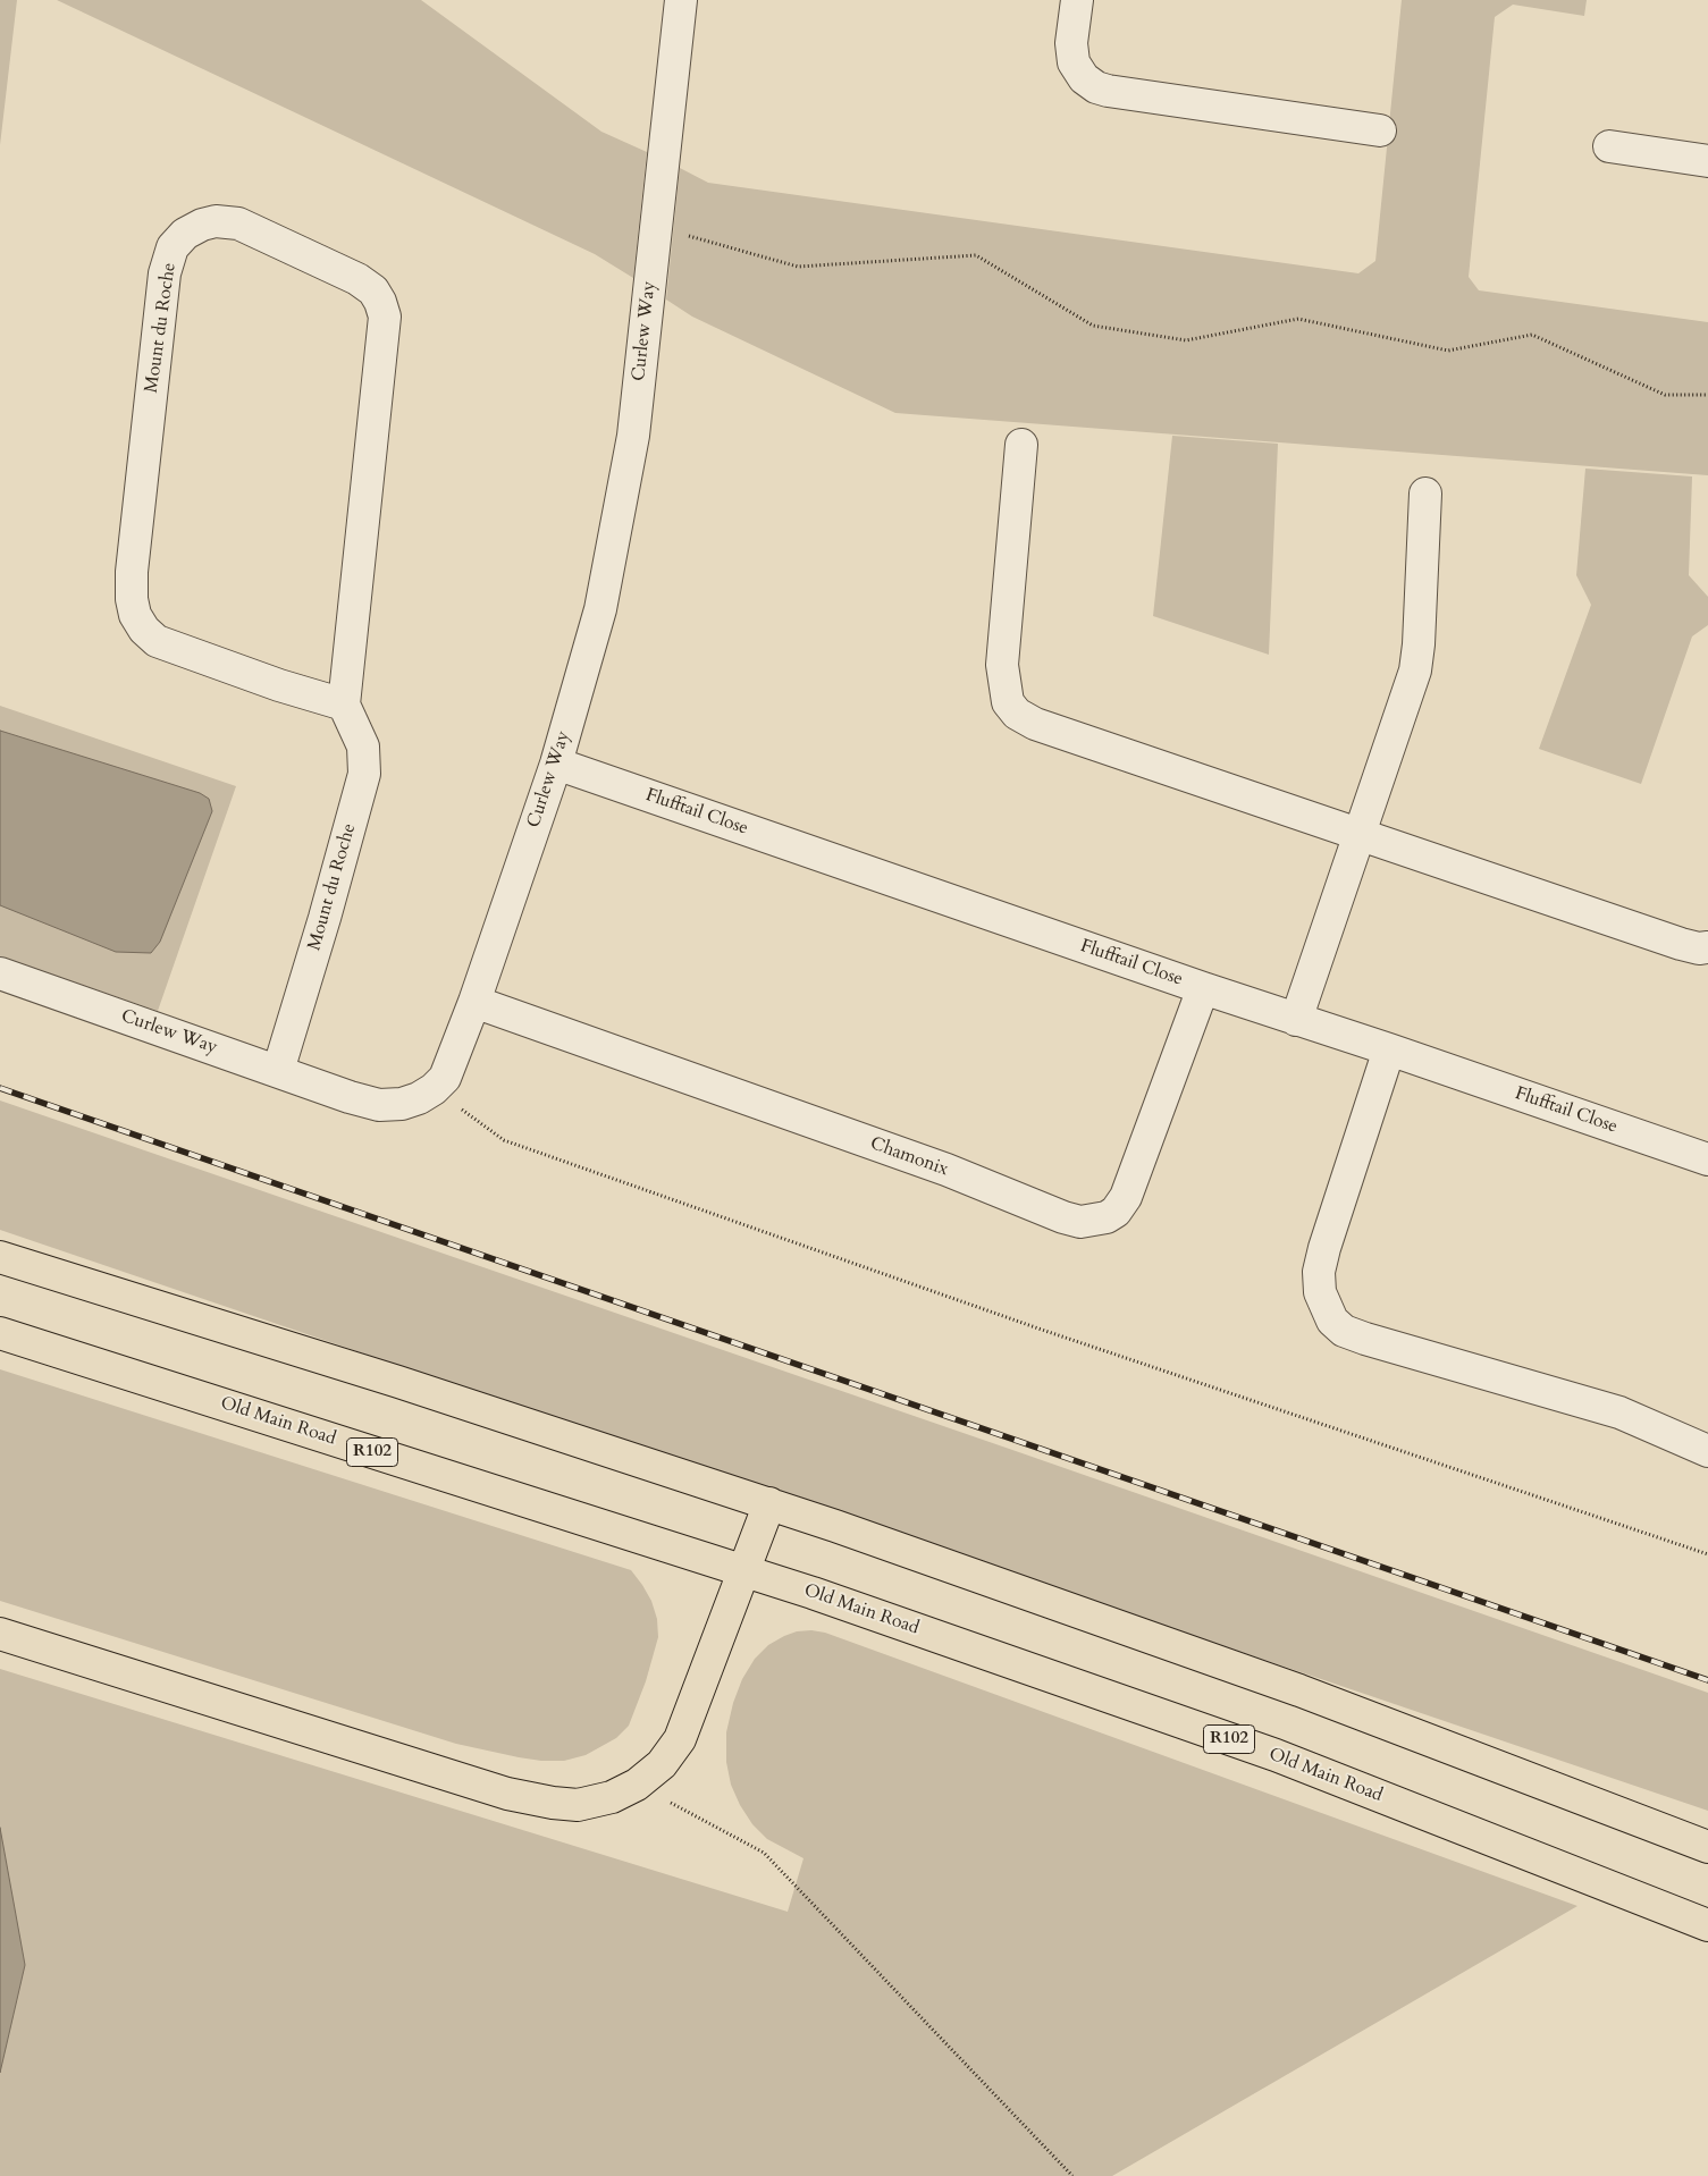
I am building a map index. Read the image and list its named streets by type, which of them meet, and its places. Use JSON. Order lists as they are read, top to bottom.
{
  "streets": {
    "main road": ["Old Main Road", "R102"],
    "street": [
      "Mount du Roche",
      "Curlew Way",
      "Flufftail Close",
      "Chamonix"
    ]
  },
  "crossings": [
    ["Mount du Roche", "Curlew Way"],
    ["Curlew Way", "Flufftail Close"],
    ["Curlew Way", "Chamonix"],
    ["Flufftail Close", "Chamonix"]
  ]
}
